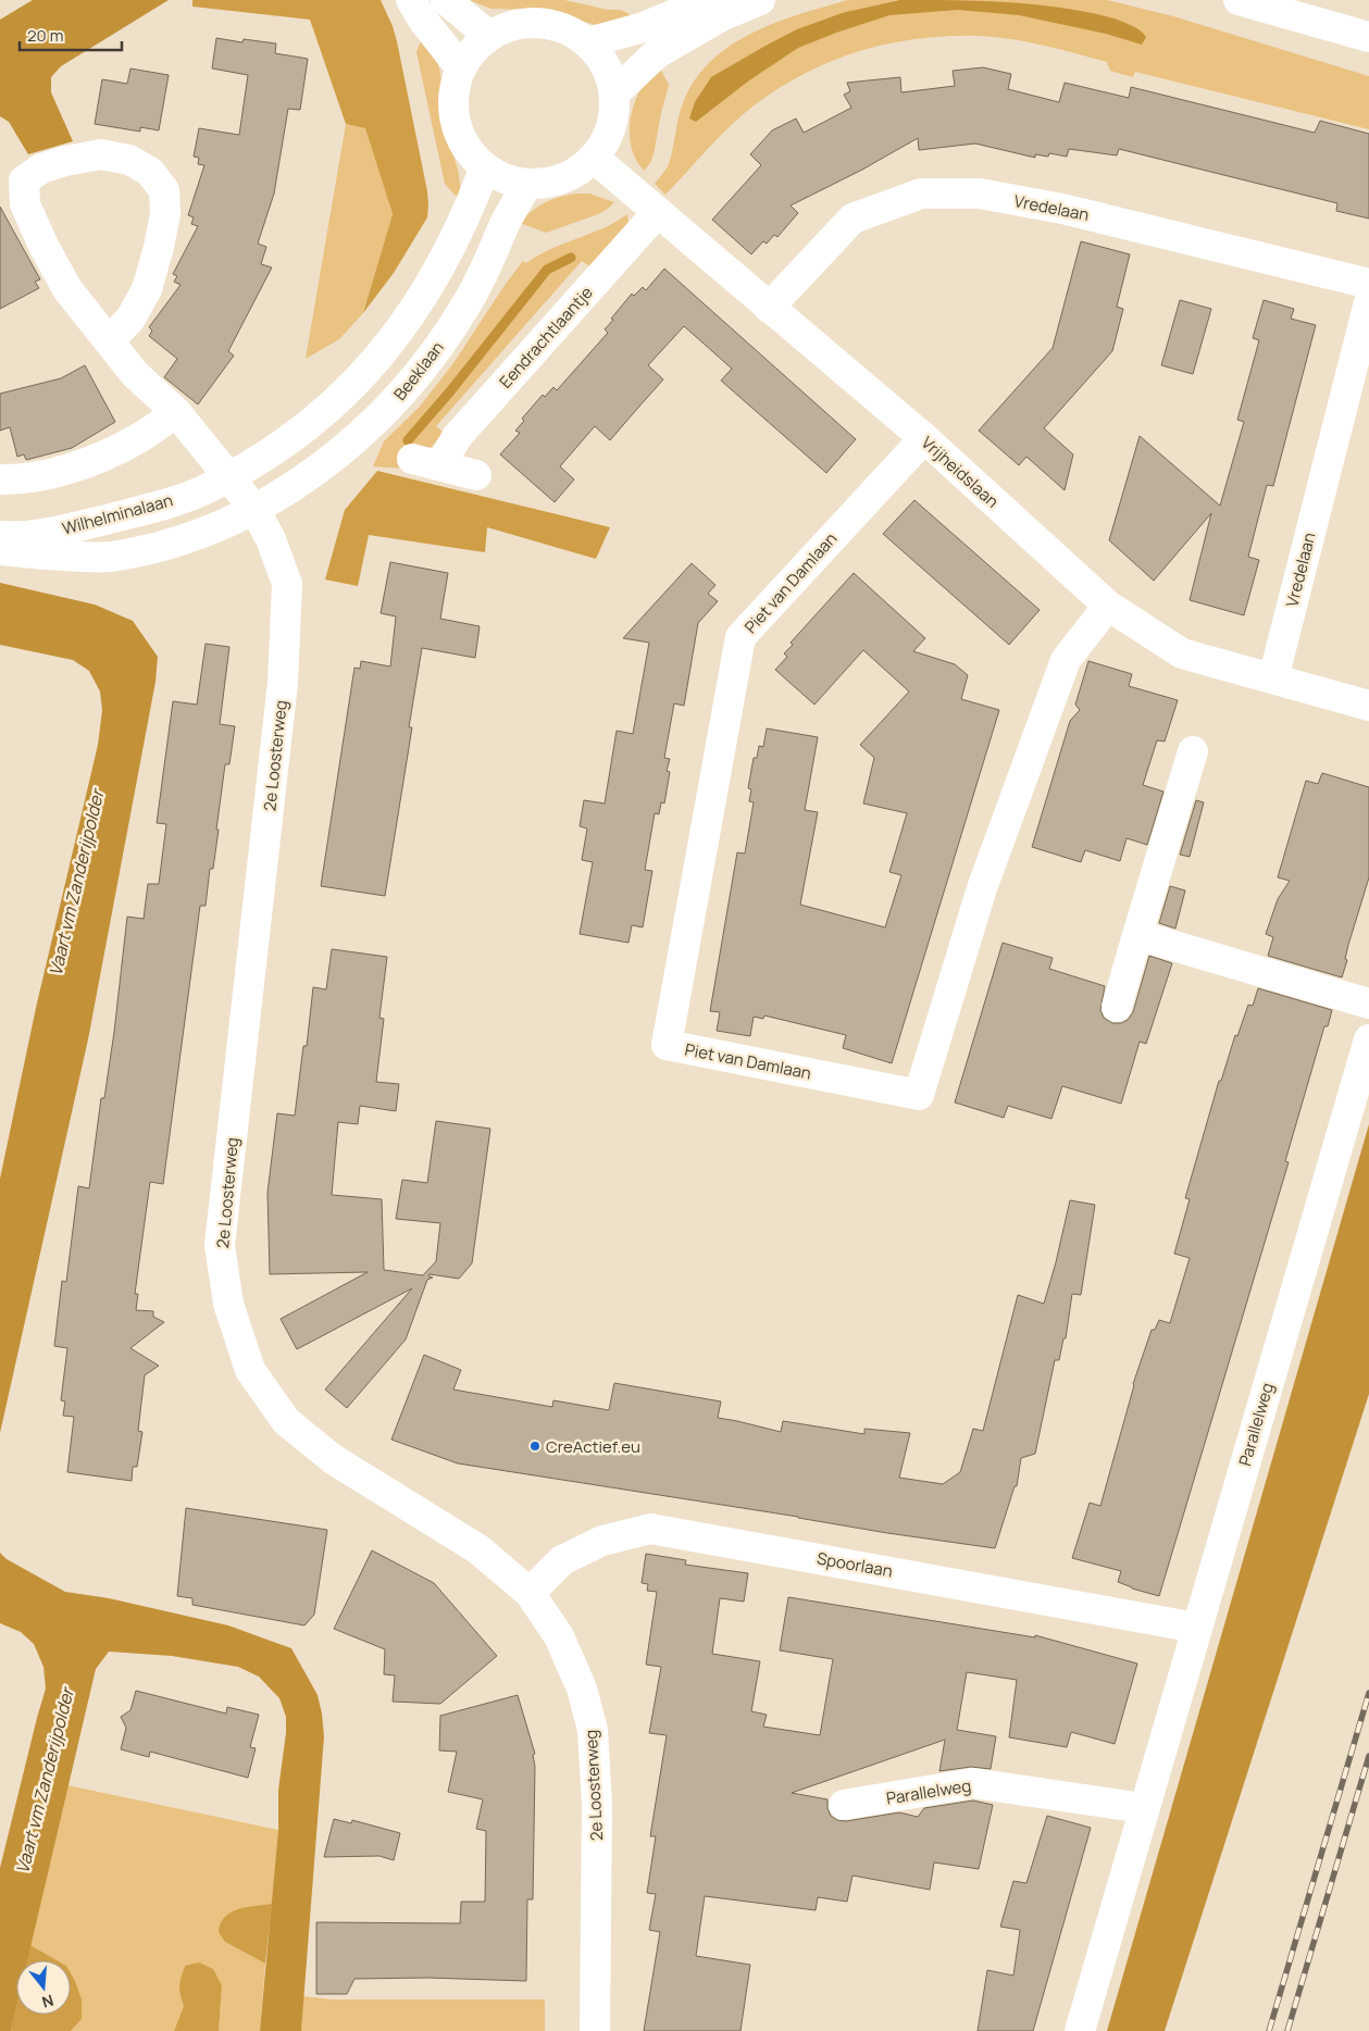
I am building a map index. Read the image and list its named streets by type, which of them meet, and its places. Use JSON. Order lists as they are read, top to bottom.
{
  "streets": {
    "street": [
      "Vredelaan",
      "Eendrachtlaantje",
      "Beeklaan",
      "Vrijheidslaan",
      "Wilhelminalaan",
      "Piet van Damlaan",
      "2e Loosterweg",
      "Parallelweg",
      "Spoorlaan"
    ]
  },
  "crossings": [
    ["Vredelaan", "Vrijheidslaan"],
    ["Eendrachtlaantje", "Vrijheidslaan"],
    ["Beeklaan", "Vrijheidslaan"],
    ["Beeklaan", "Wilhelminalaan"],
    ["Beeklaan", "2e Loosterweg"],
    ["Vrijheidslaan", "Piet van Damlaan"],
    ["Wilhelminalaan", "2e Loosterweg"],
    ["2e Loosterweg", "Spoorlaan"],
    ["Parallelweg", "Spoorlaan"]
  ],
  "water": ["Vaart vm Zanderijpolder"],
  "places": ["CreActief.eu"],
  "scale_bar": "20 m",
  "north": "bottom"
}
